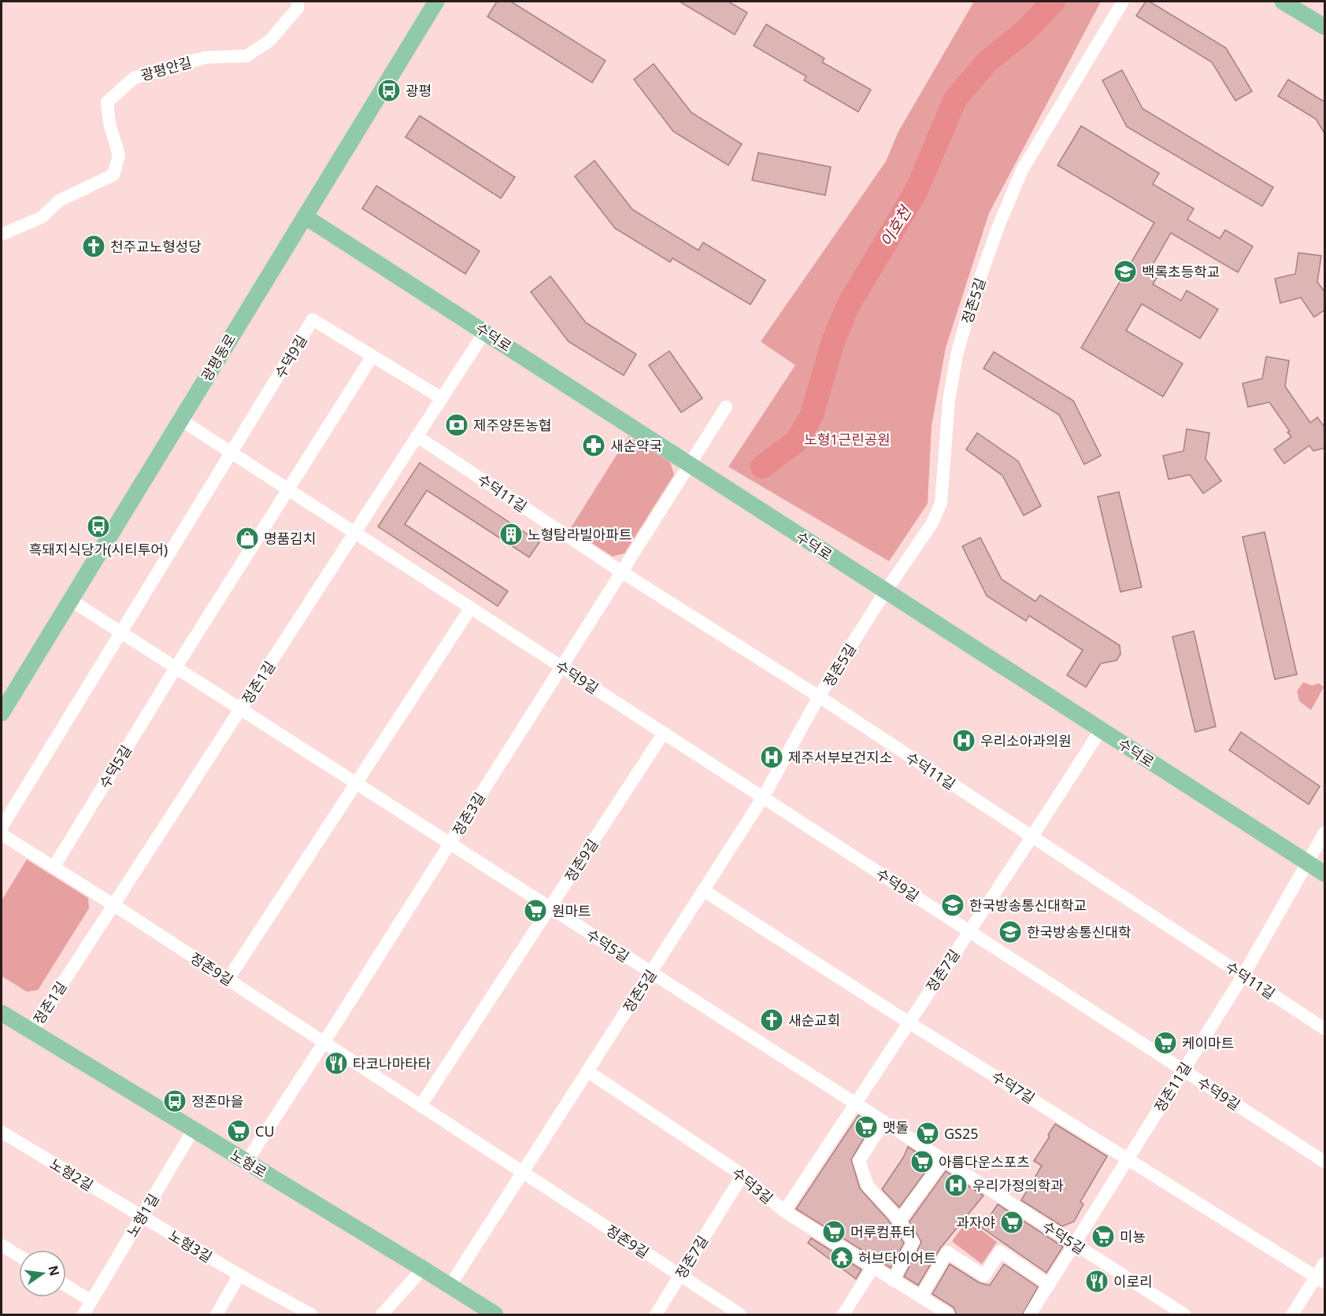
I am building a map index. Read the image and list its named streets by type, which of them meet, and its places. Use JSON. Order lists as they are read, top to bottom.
{
  "streets": {
    "main road": ["수덕로", "광평동로", "노형로"],
    "street": [
      "광평안길",
      "정존5길",
      "수덕9길",
      "수덕11길",
      "정존1길",
      "수덕5길",
      "정존3길",
      "정존9길",
      "정존7길",
      "수덕7길",
      "정존11길",
      "노형2길",
      "수덕3길",
      "노형1길",
      "노형3길"
    ]
  },
  "crossings": [
    ["정존5길", "수덕로"],
    ["정존5길", "수덕9길"],
    ["정존5길", "수덕11길"],
    ["정존5길", "수덕5길"],
    ["정존5길", "정존9길"],
    ["정존5길", "수덕7길"],
    ["정존5길", "노형로"],
    ["정존5길", "수덕3길"],
    ["수덕로", "광평동로"],
    ["수덕로", "정존1길"],
    ["수덕로", "정존3길"],
    ["수덕로", "정존7길"],
    ["수덕로", "정존11길"],
    ["수덕9길", "광평동로"],
    ["수덕9길", "정존1길"],
    ["수덕9길", "수덕5길"],
    ["수덕9길", "정존3길"],
    ["수덕9길", "정존9길"],
    ["수덕9길", "정존7길"],
    ["수덕9길", "정존11길"],
    ["광평동로", "수덕5길"],
    ["수덕11길", "정존1길"],
    ["수덕11길", "정존3길"],
    ["수덕11길", "정존7길"],
    ["수덕11길", "정존11길"],
    ["정존1길", "수덕5길"],
    ["정존1길", "정존9길"],
    ["정존1길", "노형로"],
    ["수덕5길", "정존3길"],
    ["수덕5길", "정존9길"],
    ["수덕5길", "정존7길"],
    ["수덕5길", "정존11길"],
    ["정존3길", "정존9길"],
    ["정존3길", "노형로"],
    ["정존9길", "정존7길"],
    ["정존7길", "수덕7길"],
    ["정존7길", "수덕3길"],
    ["수덕7길", "정존11길"],
    ["노형로", "노형1길"],
    ["노형2길", "노형1길"],
    ["노형2길", "노형3길"],
    ["노형1길", "노형3길"]
  ],
  "water": ["이호천"],
  "parks": ["노형1근린공원"],
  "places": {
    "bus stop": ["광평", "흑돼지식당가(시티투어)", "정존마을"],
    "church": ["천주교노형성당", "새순교회"],
    "school or university": ["백록초등학교", "한국방송통신대학교", "한국방송통신대학"],
    "bank": ["제주양돈농협"],
    "pharmacy": ["새순약국"],
    "building": ["노형탐라빌아파트"],
    "shop": ["명품김치"],
    "hospital": ["우리소아과의원", "제주서부보건지소", "우리가정의학과"],
    "supermarket": [
      "원마트",
      "케이마트",
      "맷돌",
      "CU",
      "GS25",
      "아름다운스포츠",
      "과자야",
      "머루컴퓨터",
      "미뇽"
    ],
    "restaurant": ["타코나마타타", "이로리"],
    "temple": ["허브다이어트"]
  },
  "north": "right"
}
